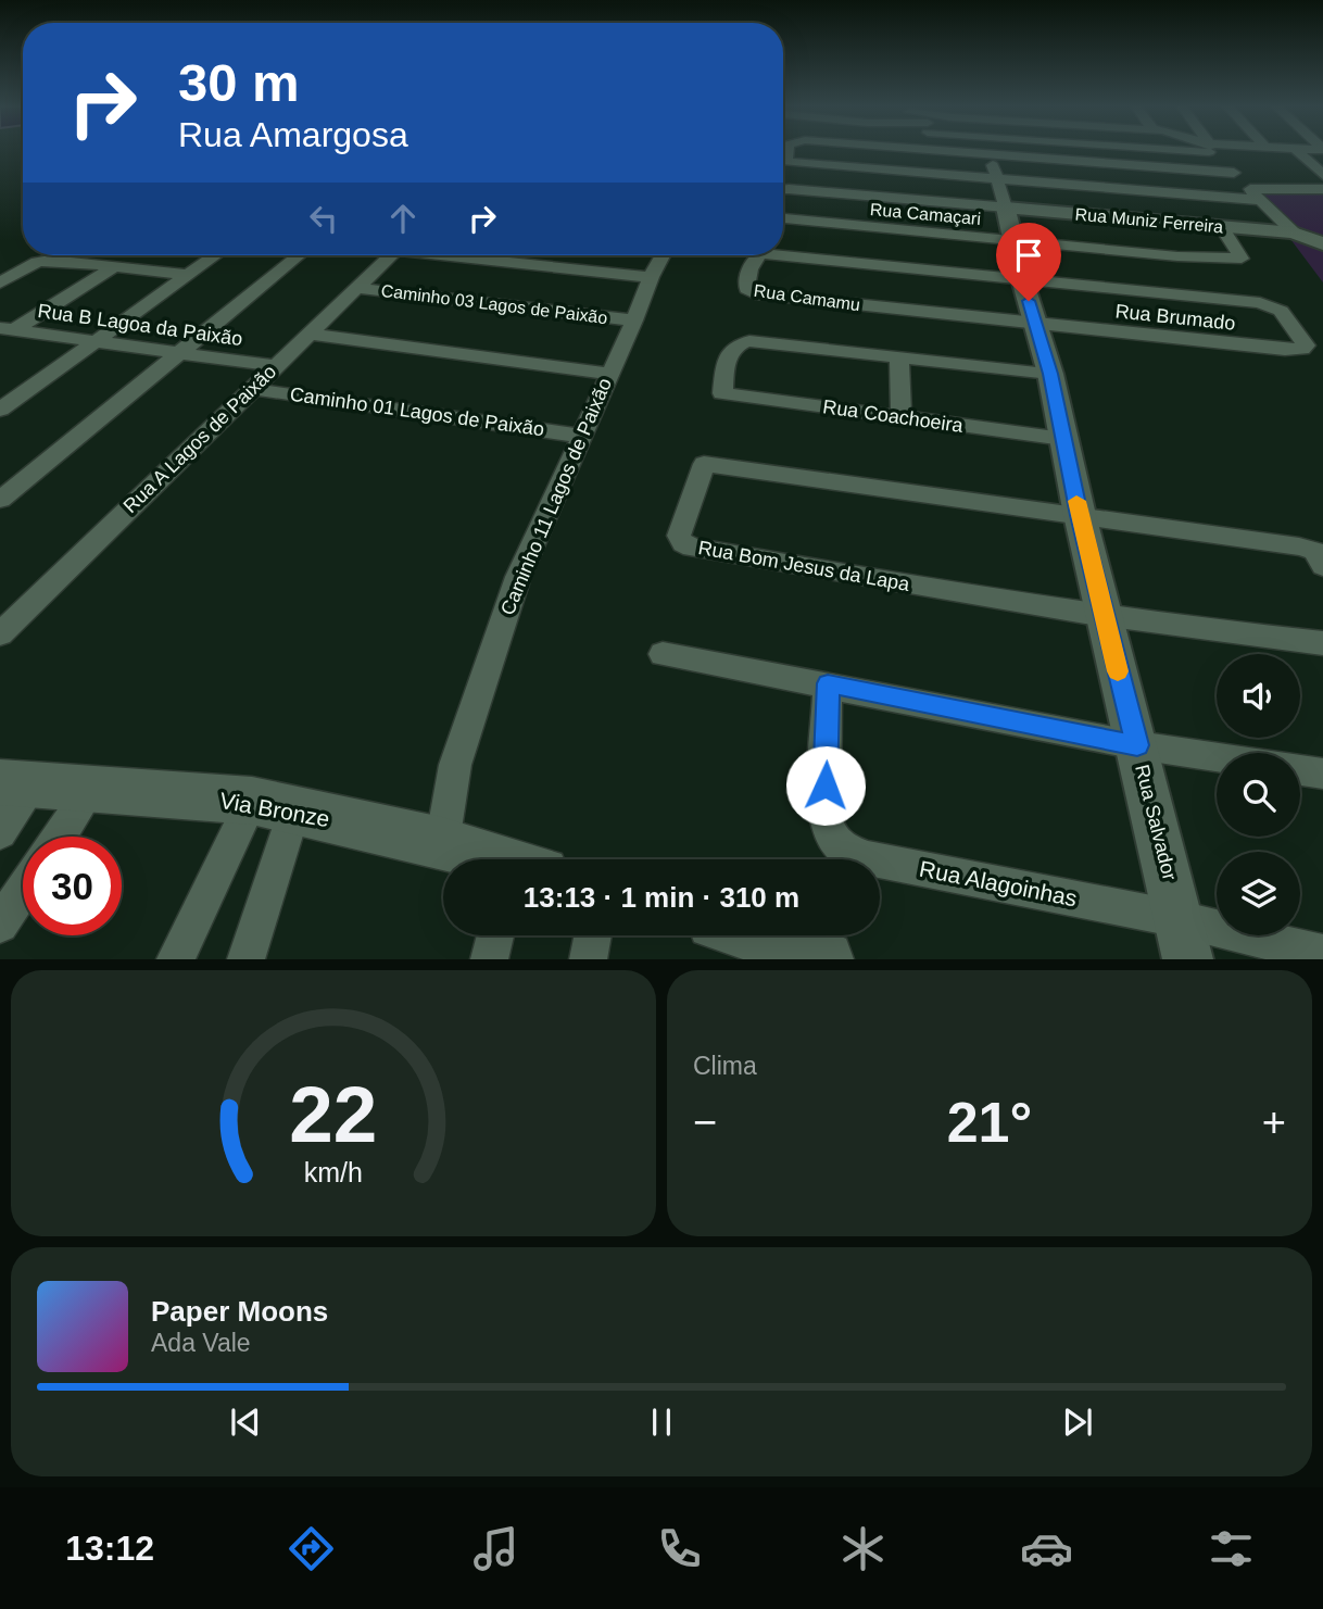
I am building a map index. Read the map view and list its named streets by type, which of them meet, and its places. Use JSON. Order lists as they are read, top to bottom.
{
  "streets": {
    "main road": ["Via Bronze"],
    "street": [
      "Rua Camaçari",
      "Rua Muniz Ferreira",
      "Rua Camamu",
      "Caminho 03 Lagos de Paixão",
      "Rua Brumado",
      "Rua B Lagoa da Paixão",
      "Caminho 01 Lagos de Paixão",
      "Rua Coachoeira",
      "Rua A Lagos de Paixão",
      "Caminho 11 Lagos de Paixão",
      "Rua Bom Jesus da Lapa",
      "Rua Salvador",
      "Rua Alagoinhas"
    ]
  },
  "crossings": [
    ["Rua Camaçari", "Rua Muniz Ferreira"],
    ["Rua Camaçari", "Rua Salvador"],
    ["Rua Muniz Ferreira", "Rua Salvador"],
    ["Rua Camamu", "Rua Brumado"],
    ["Rua Camamu", "Rua Salvador"],
    ["Caminho 03 Lagos de Paixão", "Rua A Lagos de Paixão"],
    ["Caminho 03 Lagos de Paixão", "Caminho 11 Lagos de Paixão"],
    ["Rua Brumado", "Rua Salvador"],
    ["Rua B Lagoa da Paixão", "Rua A Lagos de Paixão"],
    ["Caminho 01 Lagos de Paixão", "Rua A Lagos de Paixão"],
    ["Caminho 01 Lagos de Paixão", "Caminho 11 Lagos de Paixão"],
    ["Rua Coachoeira", "Rua Salvador"],
    ["Caminho 11 Lagos de Paixão", "Via Bronze"],
    ["Rua Bom Jesus da Lapa", "Rua Salvador"],
    ["Rua Salvador", "Rua Alagoinhas"]
  ],
  "page": {
    "turn": ["30 m", "Rua Amargosa"],
    "limit": "30",
    "trip": "13:13 · 1 min · 310 m",
    "tile": "Clima",
    "heat": ["−", "21°", "+"],
    "song": ["Paper Moons", "Ada Vale"],
    "tabs": "13:12",
    "gauge": ["22", "km/h"]
  }
}
